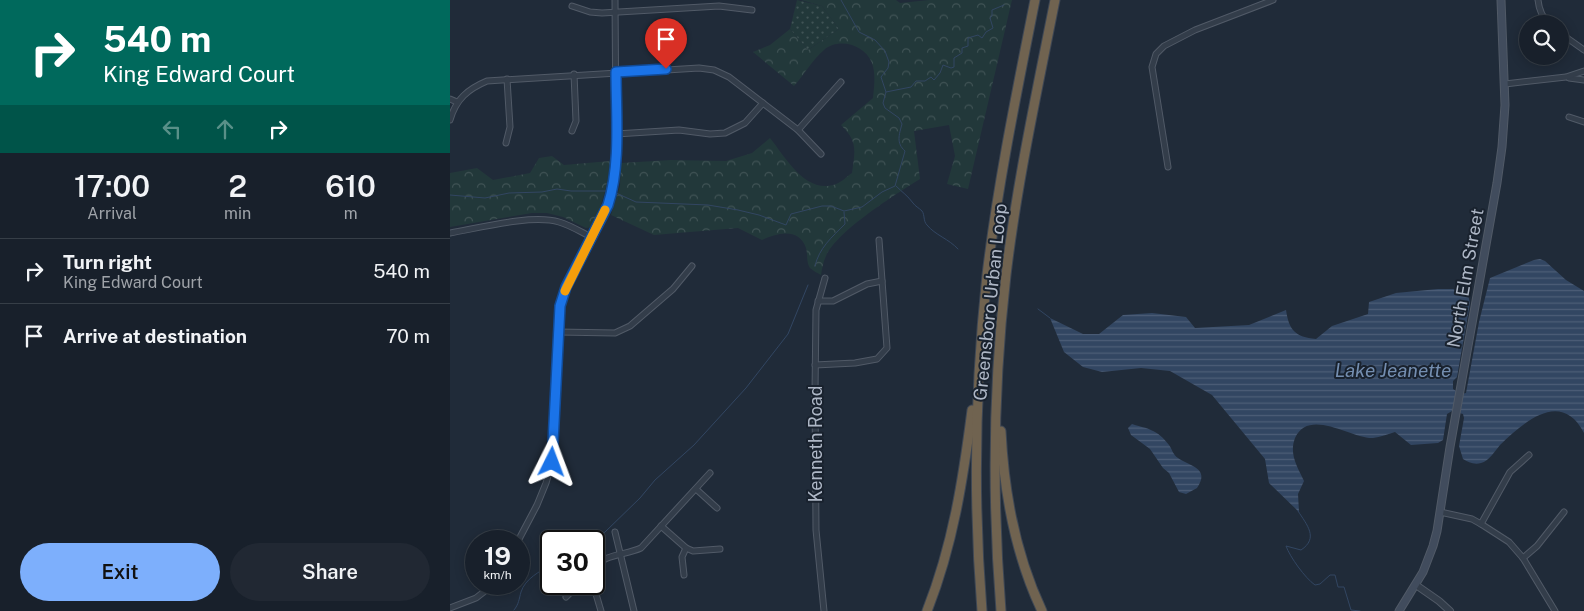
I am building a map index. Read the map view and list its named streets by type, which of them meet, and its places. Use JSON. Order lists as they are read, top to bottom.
{
  "streets": {
    "highway": ["Greensboro Urban Loop"],
    "main road": ["North Elm Street"],
    "street": ["Kenneth Road"]
  },
  "water": ["Lake Jeanette"],
  "page": {
    "turn": ["540 m", "King Edward Court"],
    "eta": [
      "17:00",
      "Arrival",
      "2",
      "min",
      "610",
      "m"
    ],
    "list": [
      {
        "name": "Turn right",
        "note": "King Edward Court",
        "value": "540 m"
      },
      {
        "name": "Arrive at destination",
        "value": "70 m"
      }
    ],
    "speed": "19 km/h",
    "limit": "30",
    "buttons": ["Exit", "Share"]
  }
}
